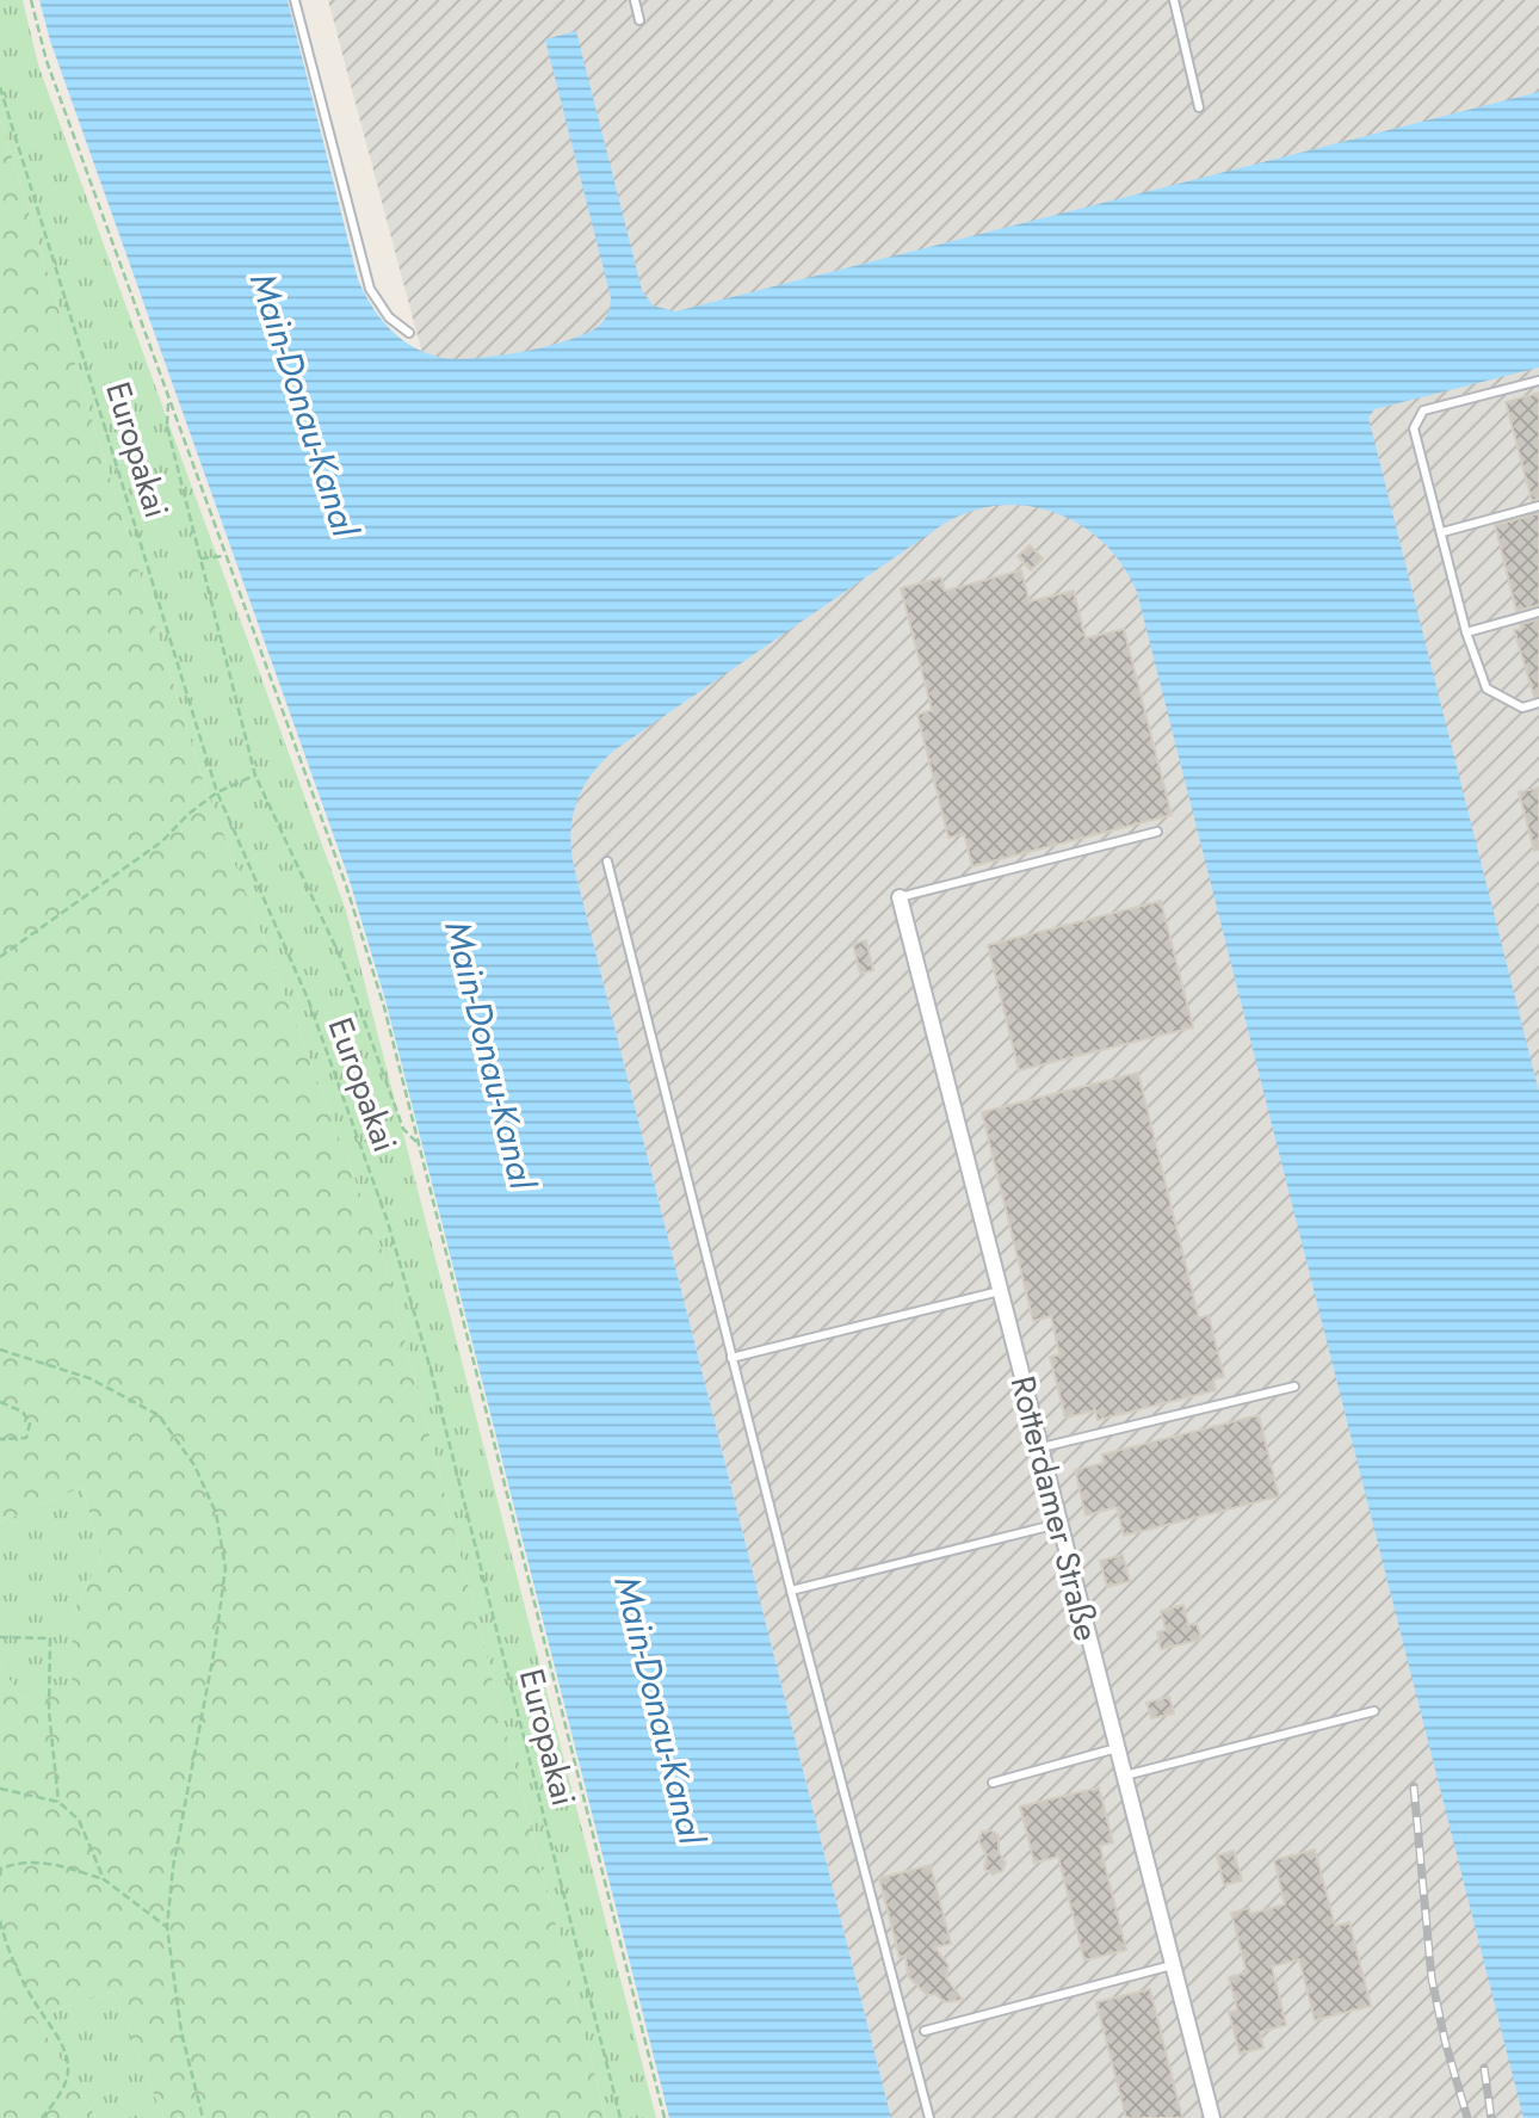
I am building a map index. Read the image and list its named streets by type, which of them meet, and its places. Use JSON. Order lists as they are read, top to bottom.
{
  "streets": {
    "street": ["Rotterdamer Straße"],
    "path": ["Europakai"]
  },
  "water": ["Main-Donau-Kanal"]
}
